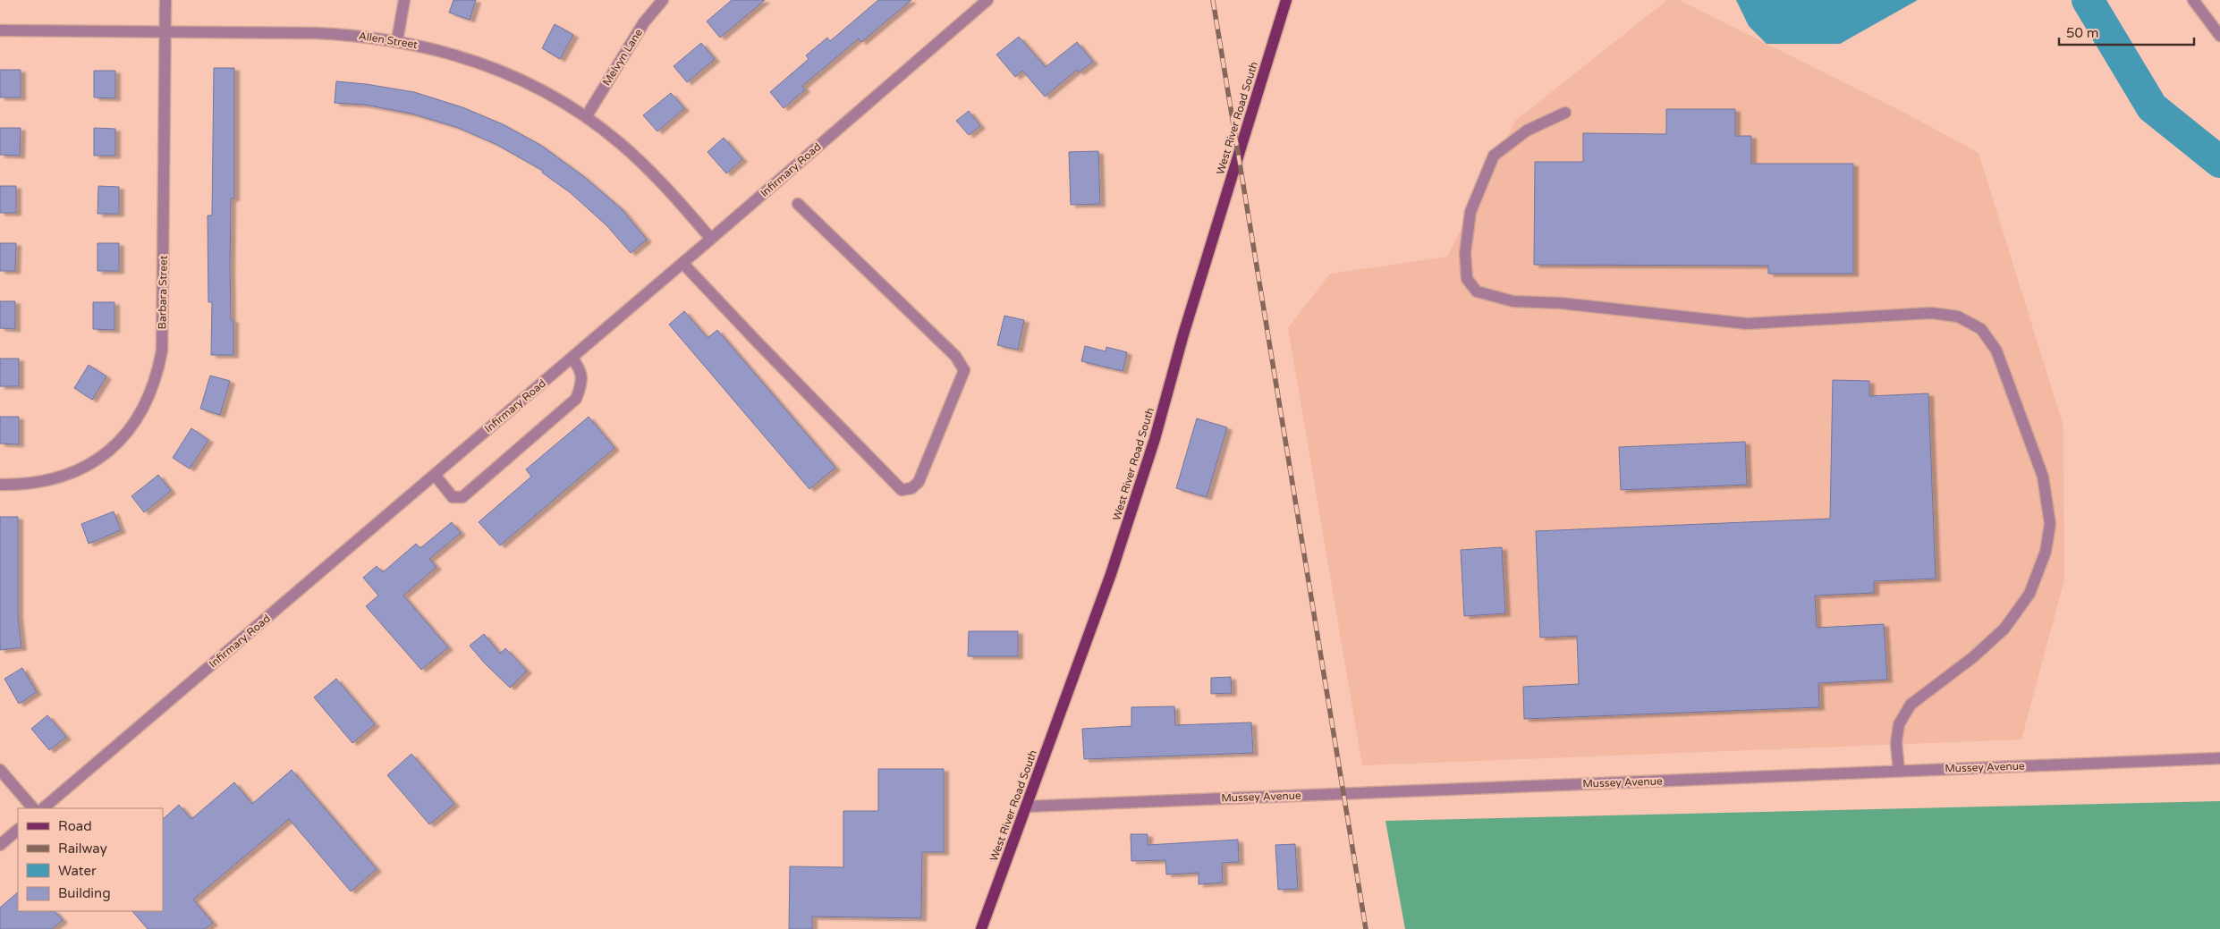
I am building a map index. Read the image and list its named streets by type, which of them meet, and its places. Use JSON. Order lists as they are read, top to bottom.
{
  "streets": {
    "main road": ["West River Road South"],
    "street": [
      "Allen Street",
      "Melvyn Lane",
      "Infirmary Road",
      "Barbara Street",
      "Mussey Avenue"
    ]
  },
  "crossings": [
    ["Allen Street", "Melvyn Lane"],
    ["Allen Street", "Infirmary Road"],
    ["Allen Street", "Barbara Street"],
    ["West River Road South", "Mussey Avenue"]
  ],
  "legend": [
    "Road",
    "Railway",
    "Water",
    "Building"
  ],
  "scale_bar": "50 m"
}
